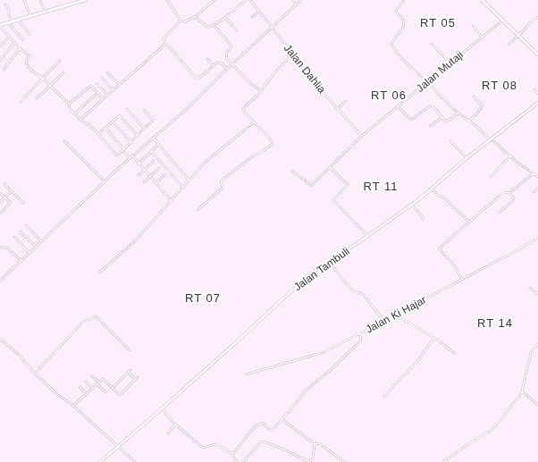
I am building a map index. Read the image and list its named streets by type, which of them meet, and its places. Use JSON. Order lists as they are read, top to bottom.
{
  "streets": {
    "street": [
      "Jalan Dahlia",
      "Jalan Mutaji",
      "Jalan Tambuli",
      "Jalan Ki Hajar"
    ]
  },
  "crossings": [
    ["Jalan Dahlia", "Jalan Mutaji"]
  ],
  "districts": [
    "RT 05",
    "RT 08",
    "RT 06",
    "RT 11",
    "RT 07",
    "RT 14"
  ]
}
